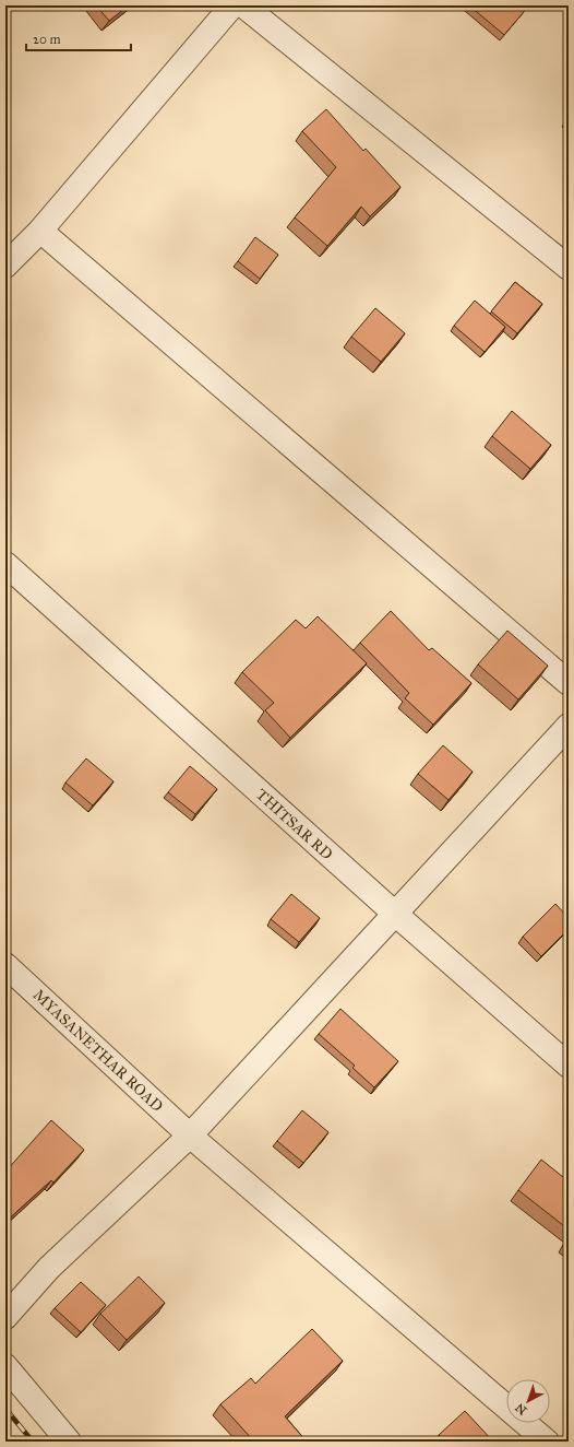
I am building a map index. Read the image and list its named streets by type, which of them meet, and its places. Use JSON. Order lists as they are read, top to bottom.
{
  "streets": {
    "street": ["THITSAR RD", "MYASANETHAR ROAD"]
  },
  "scale_bar": "20 m",
  "north": "bottom left"
}
